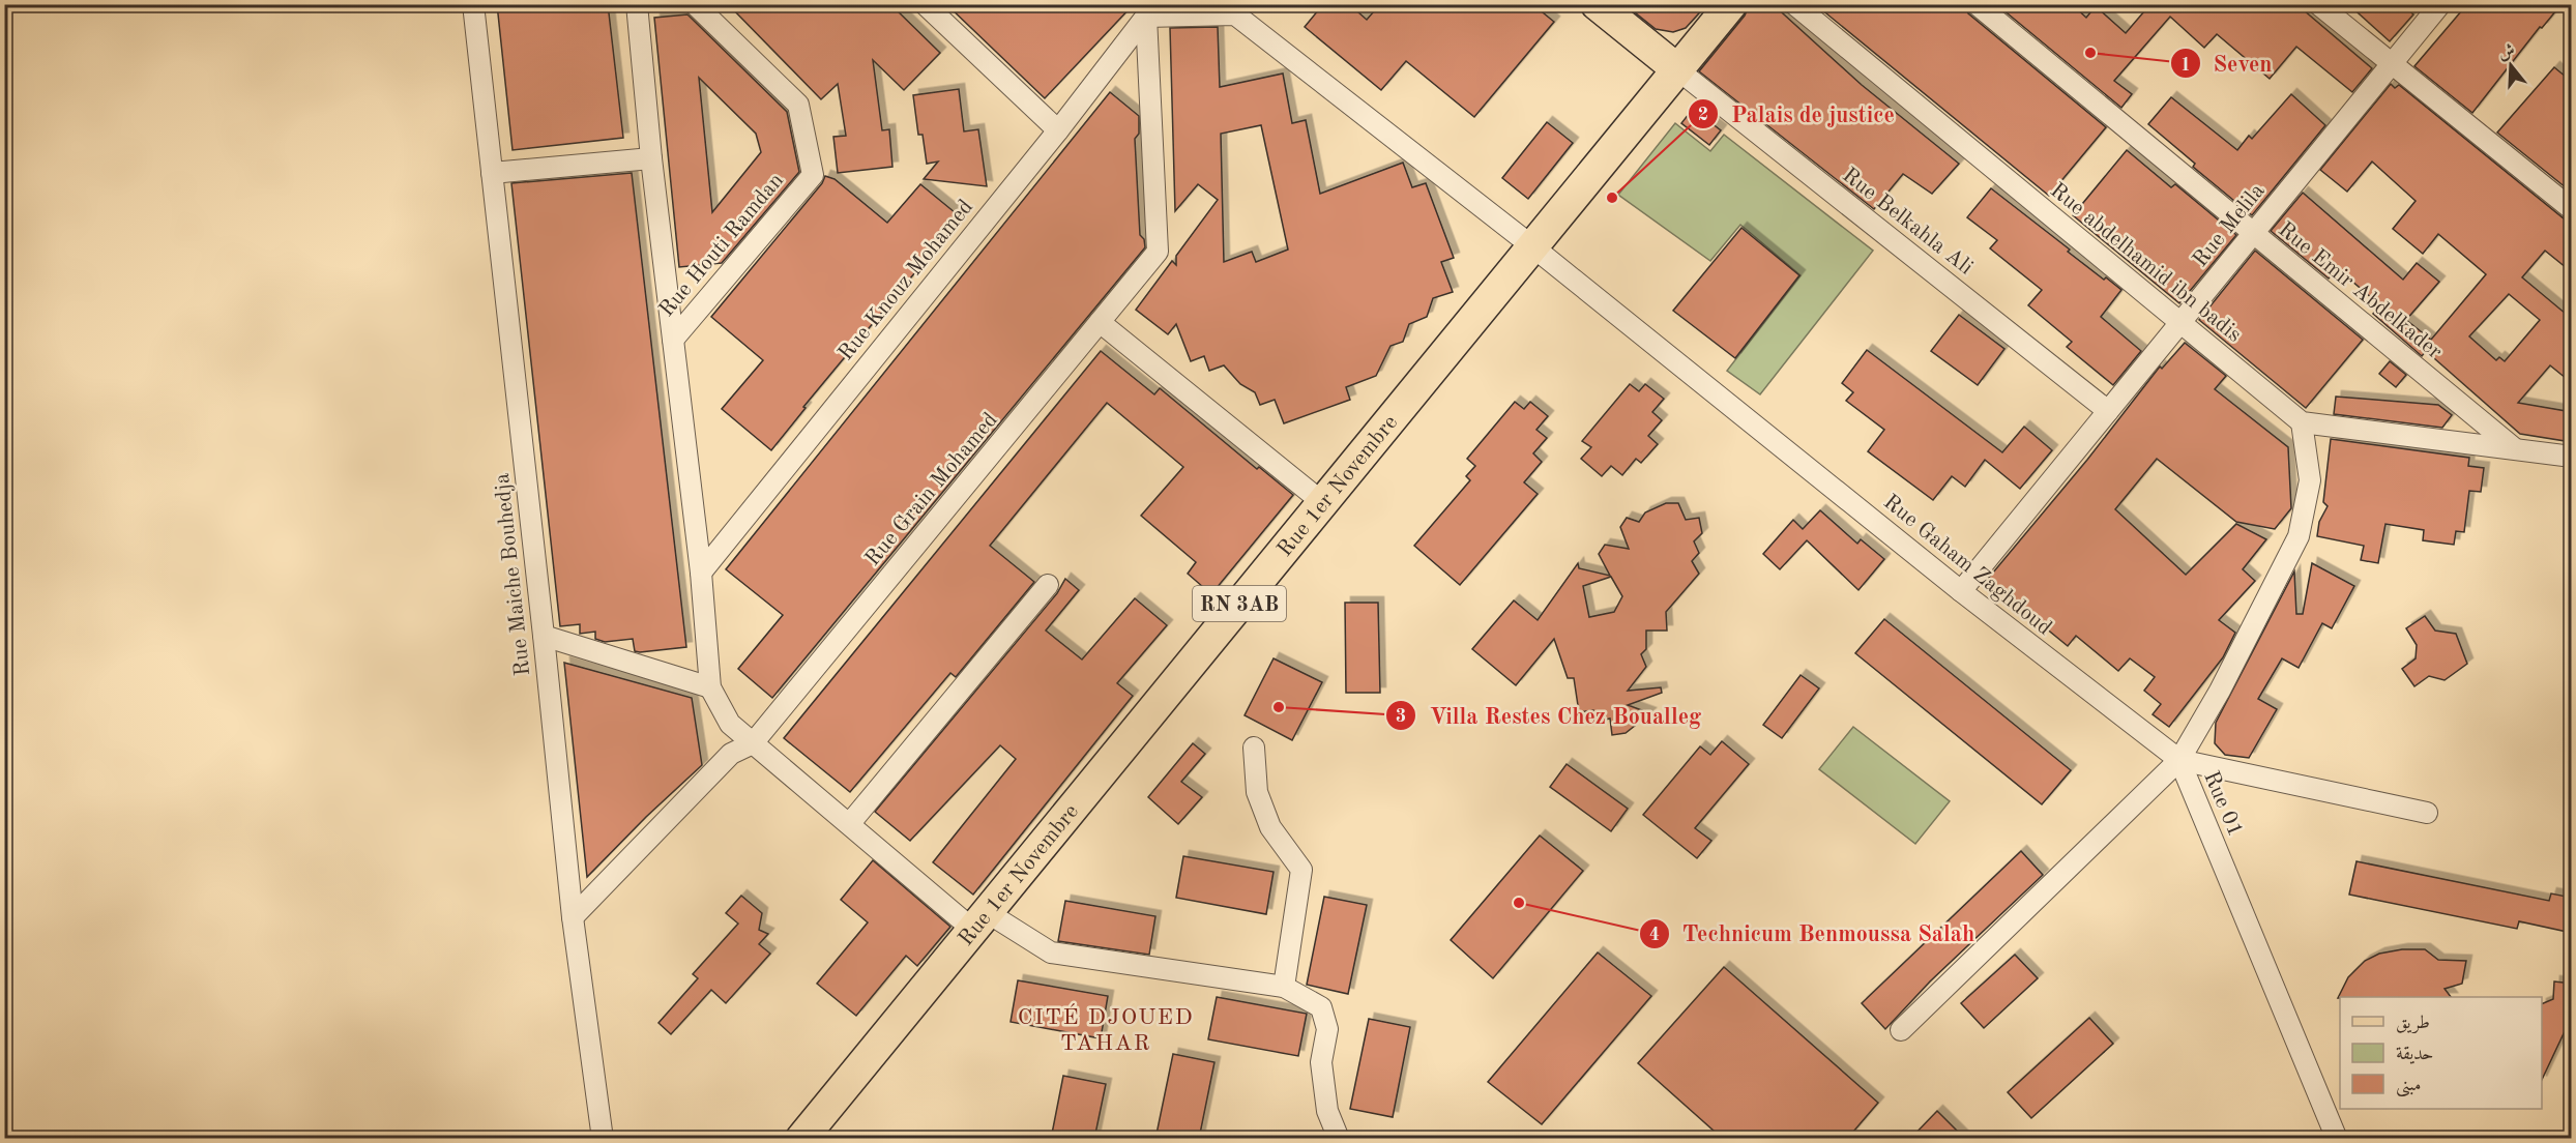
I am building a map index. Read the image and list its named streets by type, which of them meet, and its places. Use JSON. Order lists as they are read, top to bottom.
{
  "streets": {
    "main road": ["Rue 1er Novembre", "RN 3AB"],
    "street": [
      "Rue Belkahla Ali",
      "Rue Melila",
      "Rue Houti Ramdan",
      "Rue abdelhamid ibn badis",
      "Rue Knouz Mohamed",
      "Rue Emir Abdelkader",
      "Rue Grain Mohamed",
      "Rue Gaham Zaghdoud",
      "Rue Maiche Bouhedja",
      "Rue 01"
    ]
  },
  "crossings": [
    ["Rue Belkahla Ali", "Rue Melila"],
    ["Rue Belkahla Ali", "Rue 1er Novembre"],
    ["Rue Melila", "Rue abdelhamid ibn badis"],
    ["Rue Melila", "Rue Emir Abdelkader"],
    ["Rue Melila", "Rue Gaham Zaghdoud"],
    ["Rue abdelhamid ibn badis", "Rue 01"],
    ["Rue Knouz Mohamed", "Rue Grain Mohamed"],
    ["Rue 1er Novembre", "Rue Gaham Zaghdoud"],
    ["Rue Grain Mohamed", "Rue Maiche Bouhedja"],
    ["Rue Gaham Zaghdoud", "Rue 01"]
  ],
  "districts": ["CITÉ DJOUED TAHAR"],
  "places": [
    "Seven",
    "Palais de justice",
    "Villa Restes Chez Boualleg",
    "Technicum Benmoussa Salah"
  ],
  "legend": ["طريق", "حديقة", "مبنى"],
  "north": "top"
}
